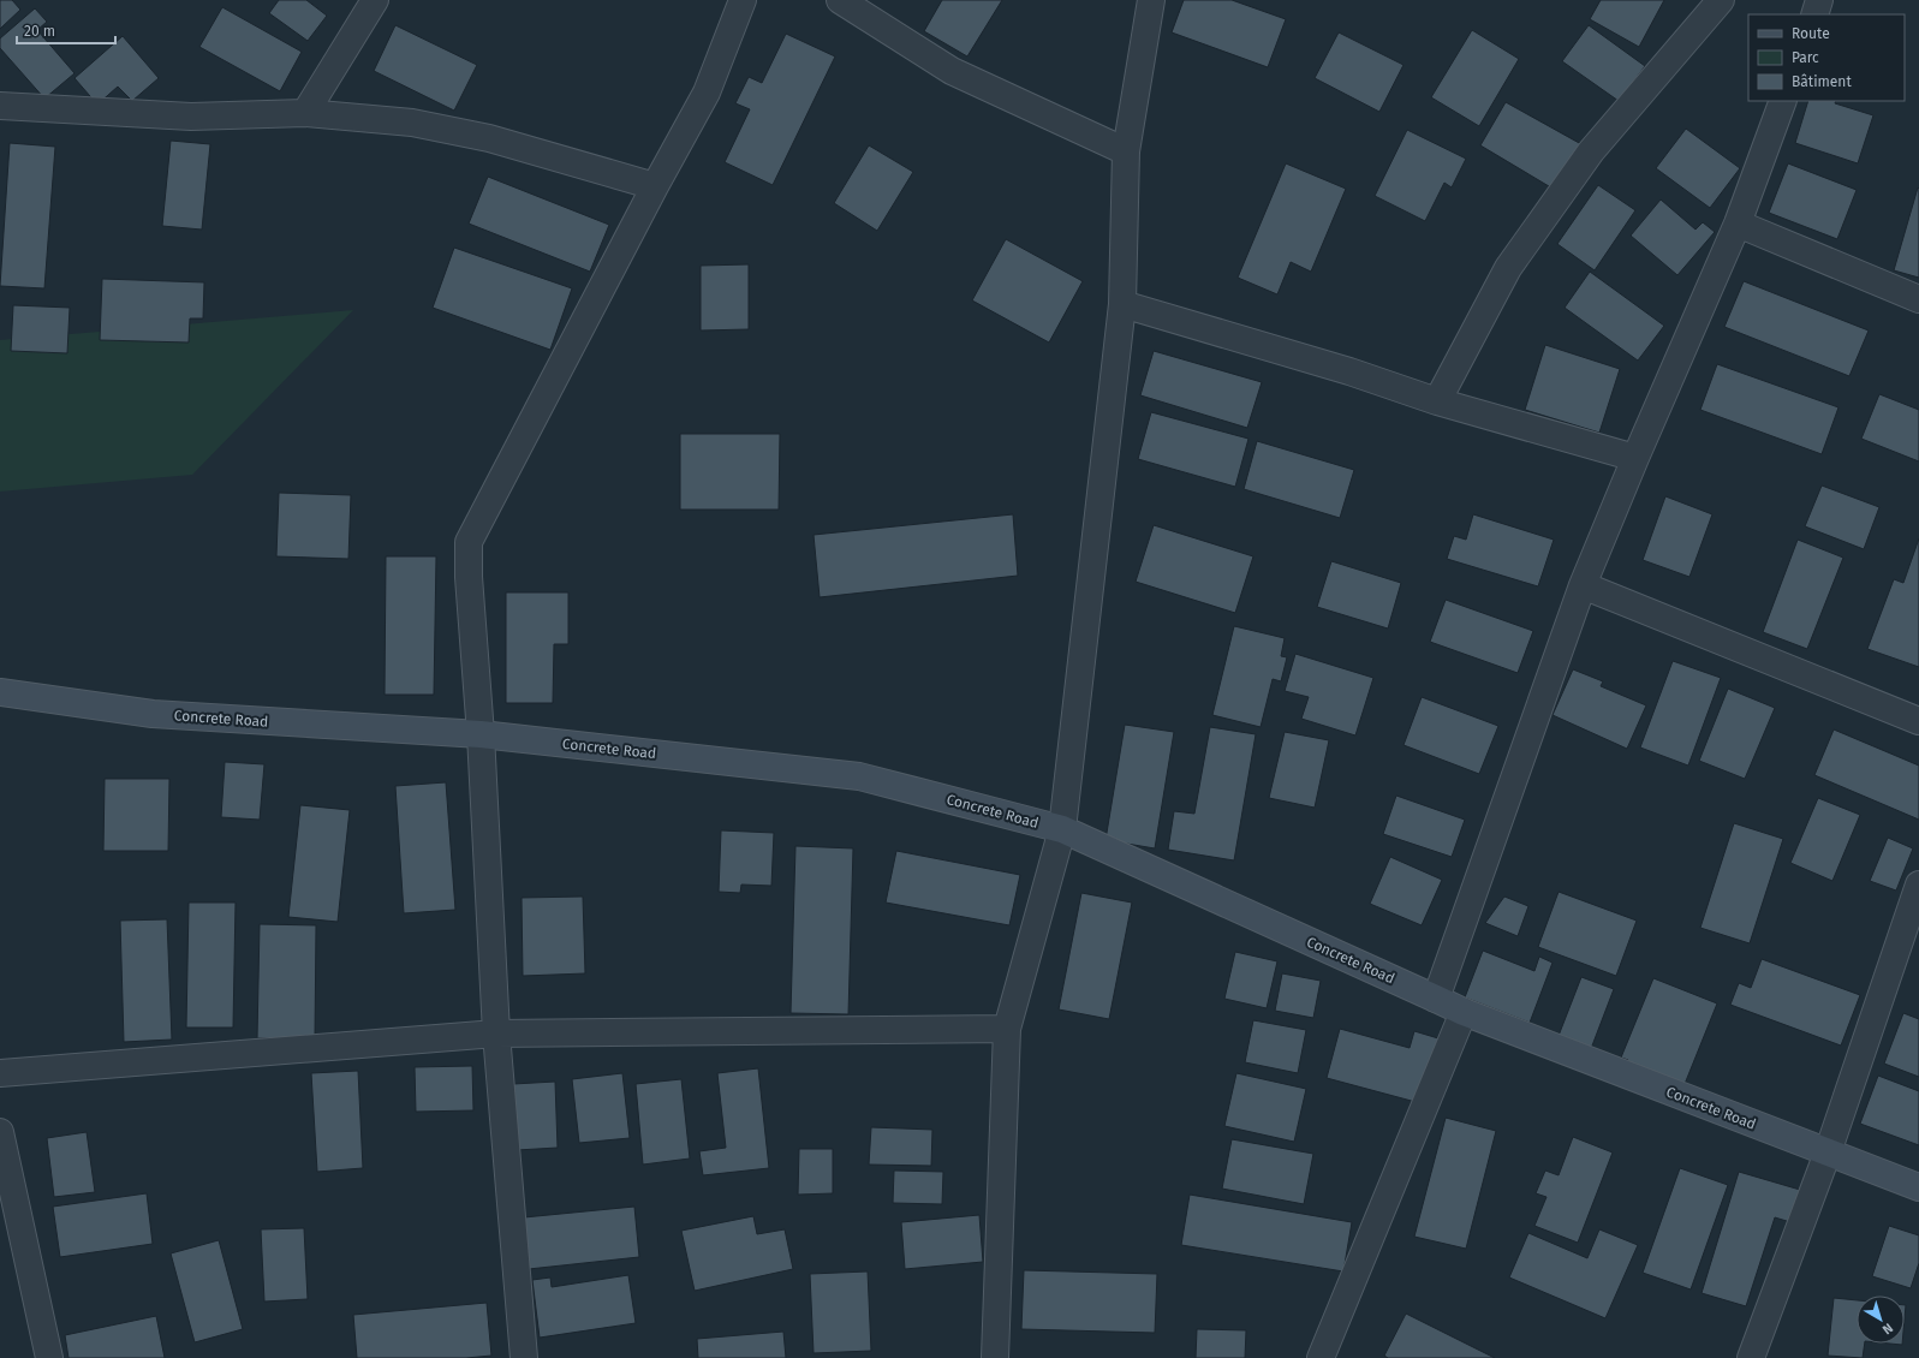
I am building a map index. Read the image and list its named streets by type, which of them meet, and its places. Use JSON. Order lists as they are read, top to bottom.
{
  "streets": {
    "street": ["Concrete Road"]
  },
  "legend": ["Route", "Parc", "Bâtiment"],
  "scale_bar": "20 m",
  "north": "bottom right"
}
